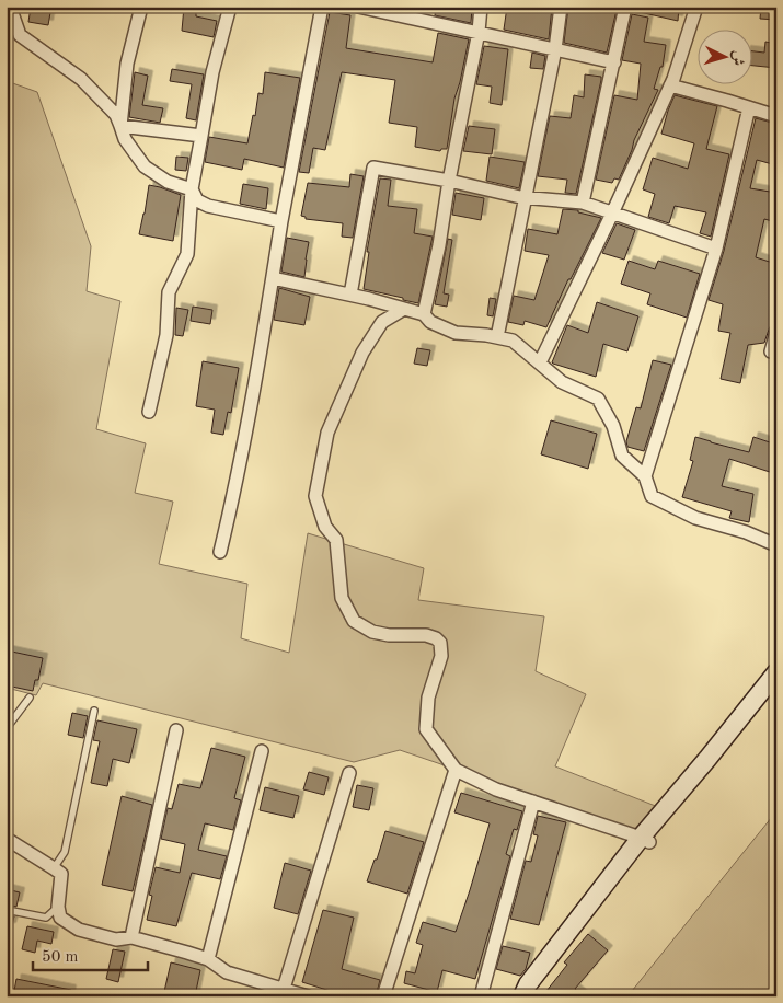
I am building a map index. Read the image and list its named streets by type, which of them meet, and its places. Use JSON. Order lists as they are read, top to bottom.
{
  "scale_bar": "50 m",
  "north": "right"
}
